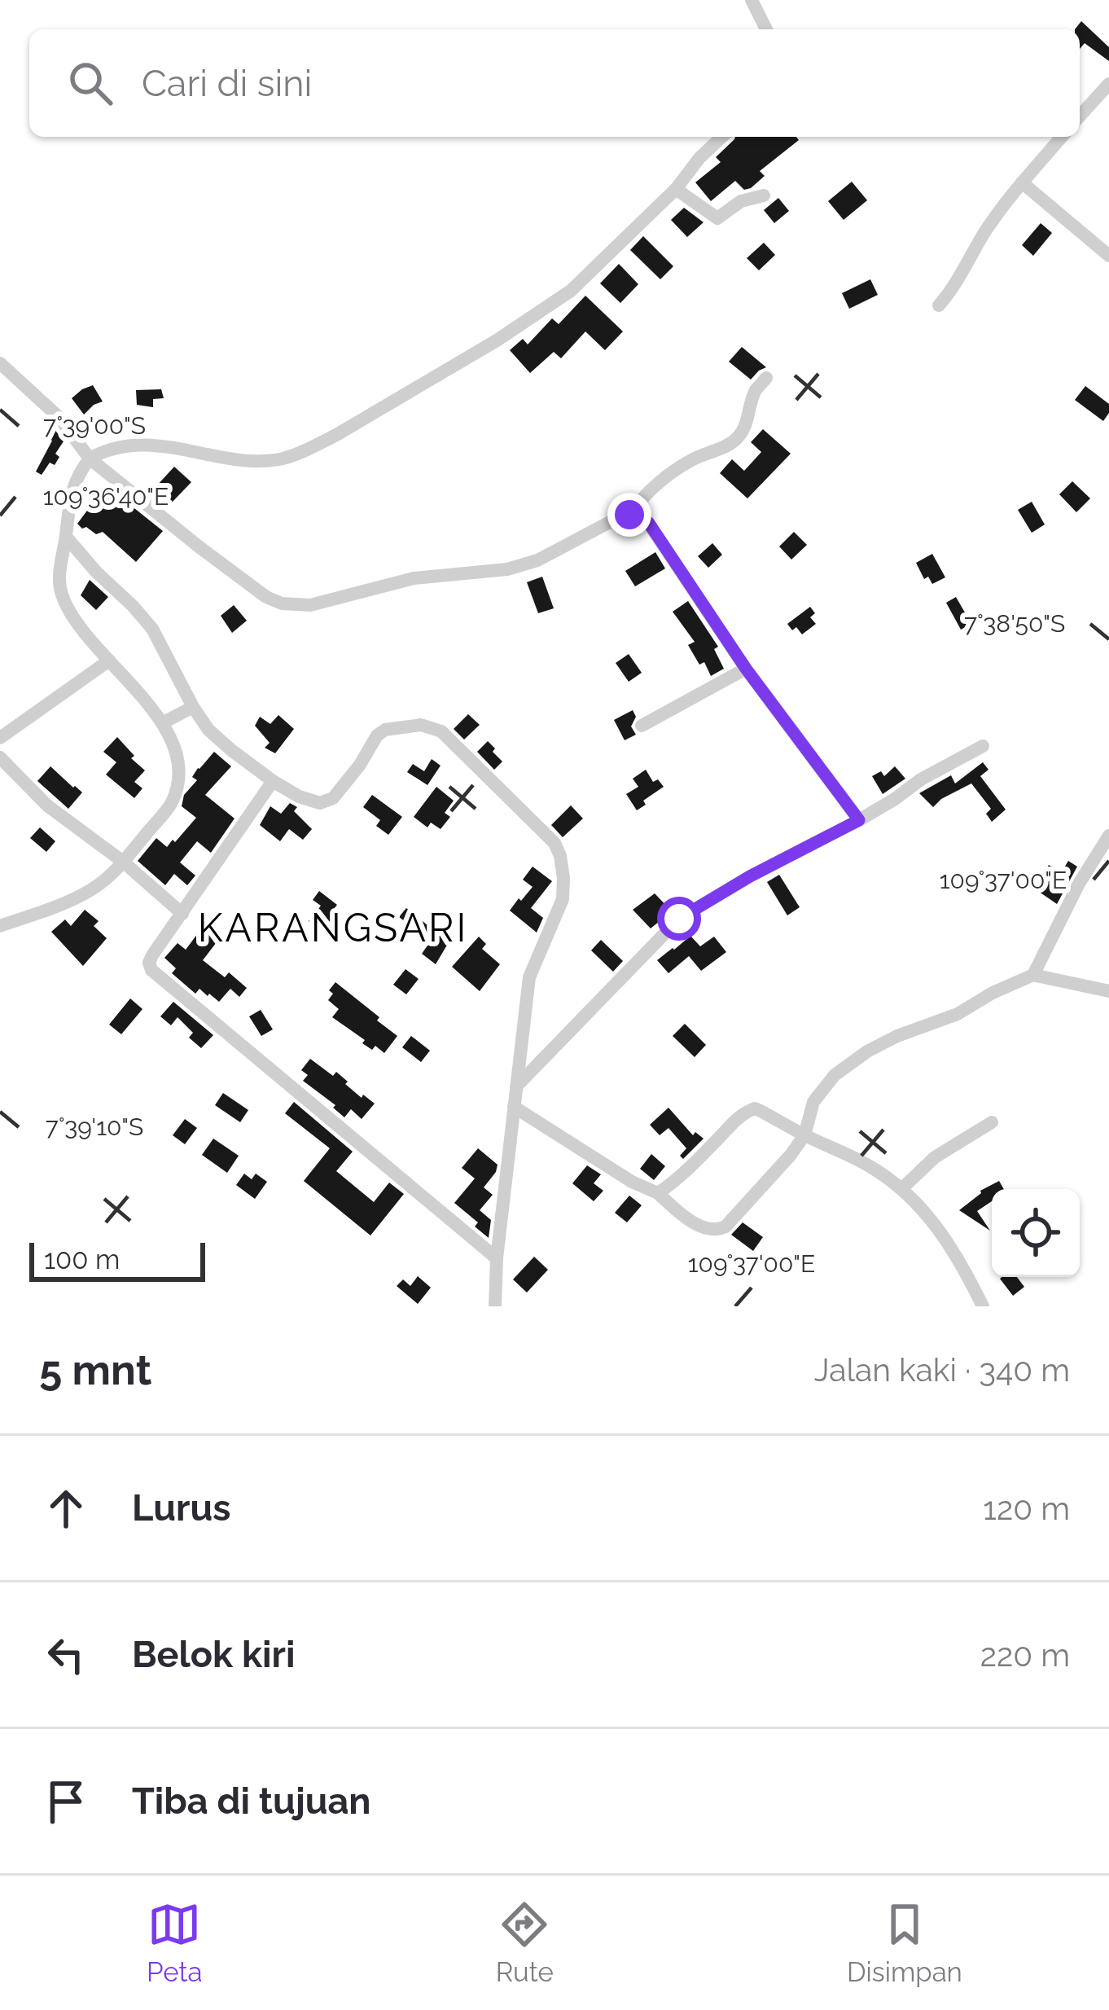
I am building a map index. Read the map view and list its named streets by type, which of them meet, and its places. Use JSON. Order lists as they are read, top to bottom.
{
  "districts": ["KARANGSARI"],
  "scale_bar": "100 m",
  "page": {
    "search": "Cari di sini",
    "scale": "100 m",
    "heading": ["5 mnt", "Jalan kaki · 340 m"],
    "list": [
      ["Lurus", "120 m"],
      ["Belok kiri", "220 m"],
      "Tiba di tujuan"
    ],
    "nav": ["Peta", "Rute", "Disimpan"]
  },
  "coordinates": [
    "7°39'00\"S",
    "109°36'40\"E",
    "7°38'50\"S",
    "109°37'00\"E",
    "7°39'10\"S"
  ]
}
